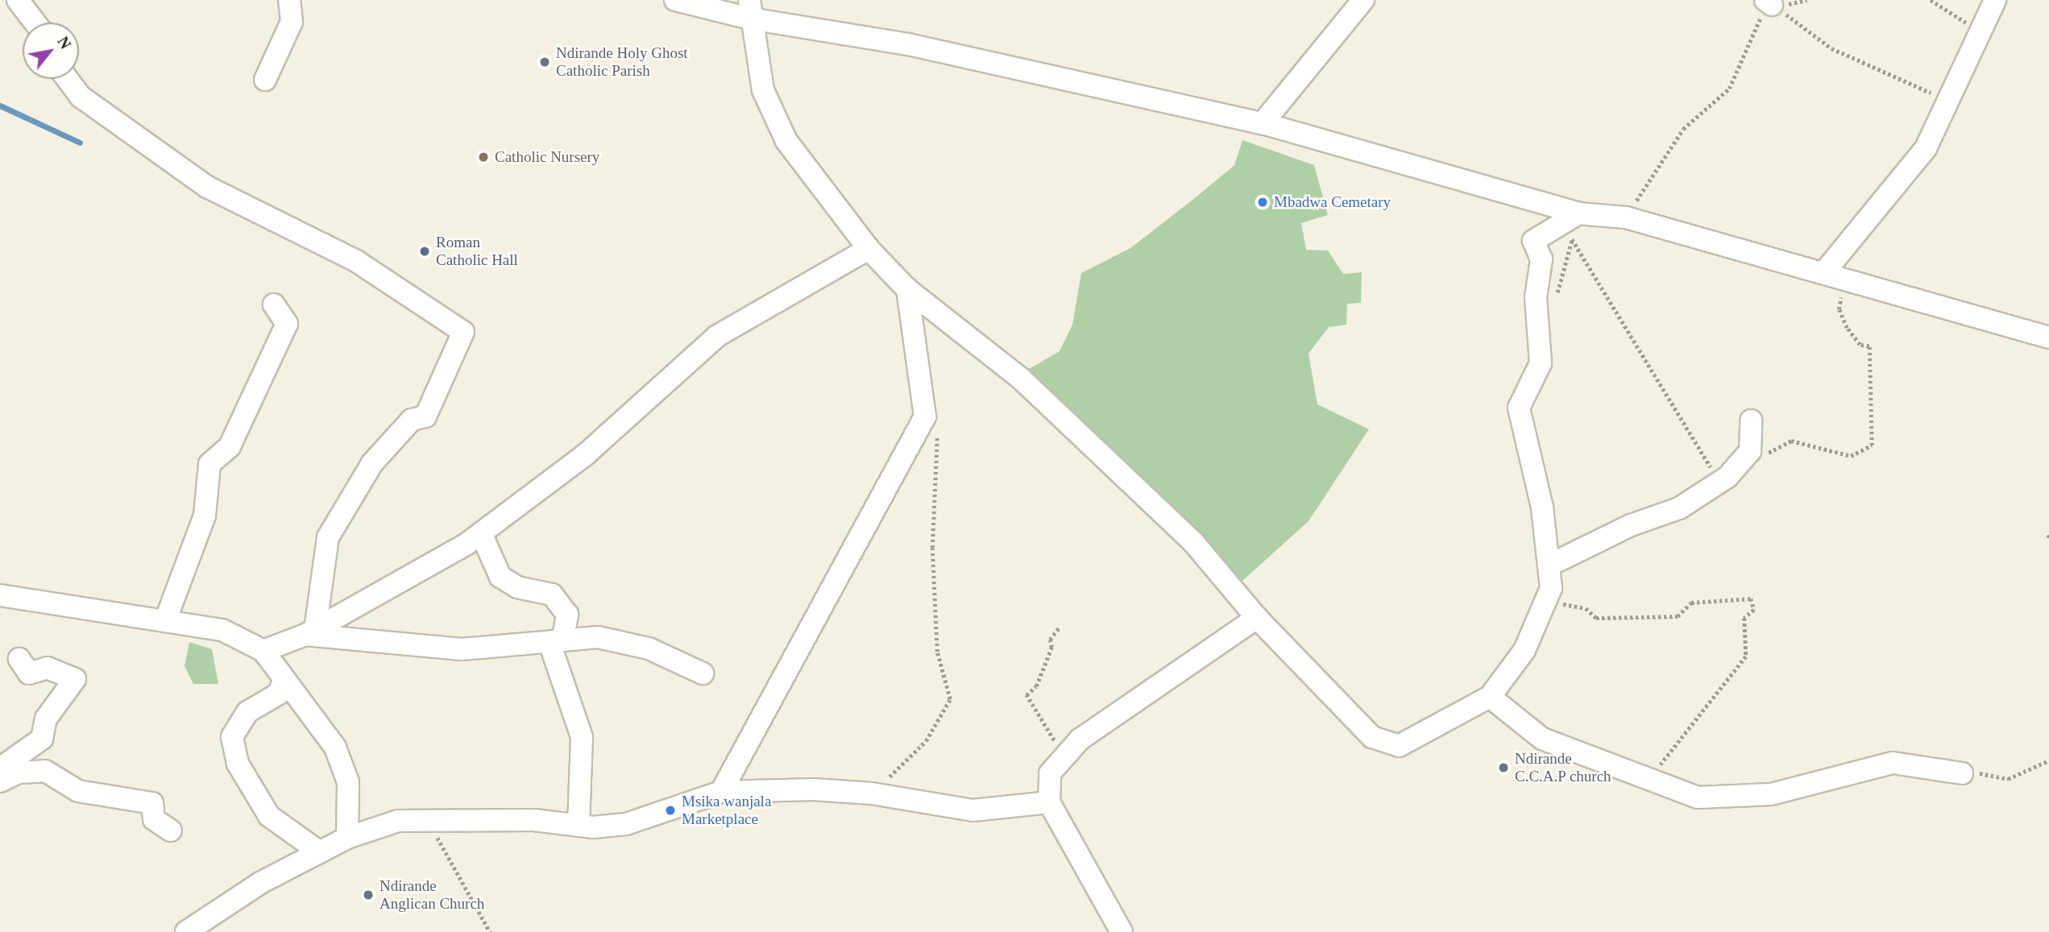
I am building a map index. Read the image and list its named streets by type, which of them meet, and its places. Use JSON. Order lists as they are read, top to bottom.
{
  "places": [
    "Ndirande Holy Ghost Catholic Parish",
    "Catholic Nursery",
    "Mbadwa Cemetary",
    "Roman Catholic Hall",
    "Ndirande C.C.A.P church",
    "Msika wanjala Marketplace",
    "Ndirande Anglican Church"
  ],
  "north": "top right"
}
